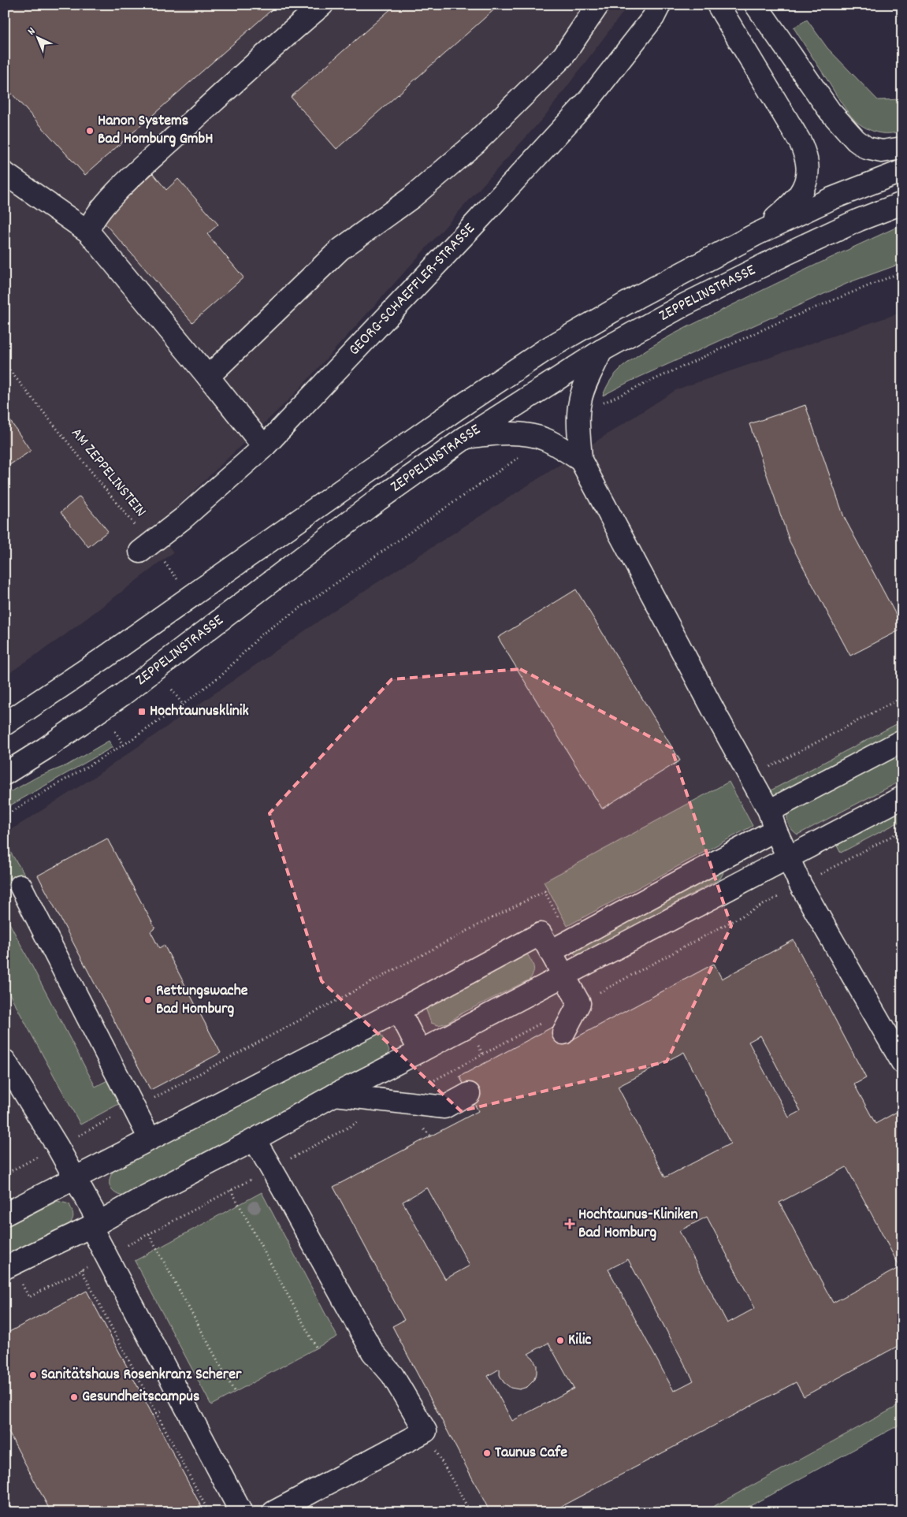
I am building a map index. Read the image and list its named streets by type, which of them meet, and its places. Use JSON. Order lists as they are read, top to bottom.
{
  "streets": {
    "main road": ["GEORG-SCHAEFFLER-STRASSE", "ZEPPELINSTRASSE"],
    "path": ["AM ZEPPELINSTEIN"]
  },
  "crossings": [
    ["GEORG-SCHAEFFLER-STRASSE", "AM ZEPPELINSTEIN"],
    ["ZEPPELINSTRASSE", "AM ZEPPELINSTEIN"]
  ],
  "places": {
    "other": [
      "Hanon Systems Bad Homburg GmbH",
      "Rettungswache Bad Homburg",
      "Kilic",
      "Sanitätshaus Rosenkranz Scherer",
      "Gesundheitscampus",
      "Taunus Cafe"
    ],
    "transit": ["Hochtaunusklinik"],
    "health": ["Hochtaunus-Kliniken Bad Homburg"]
  },
  "north": "top left"
}
